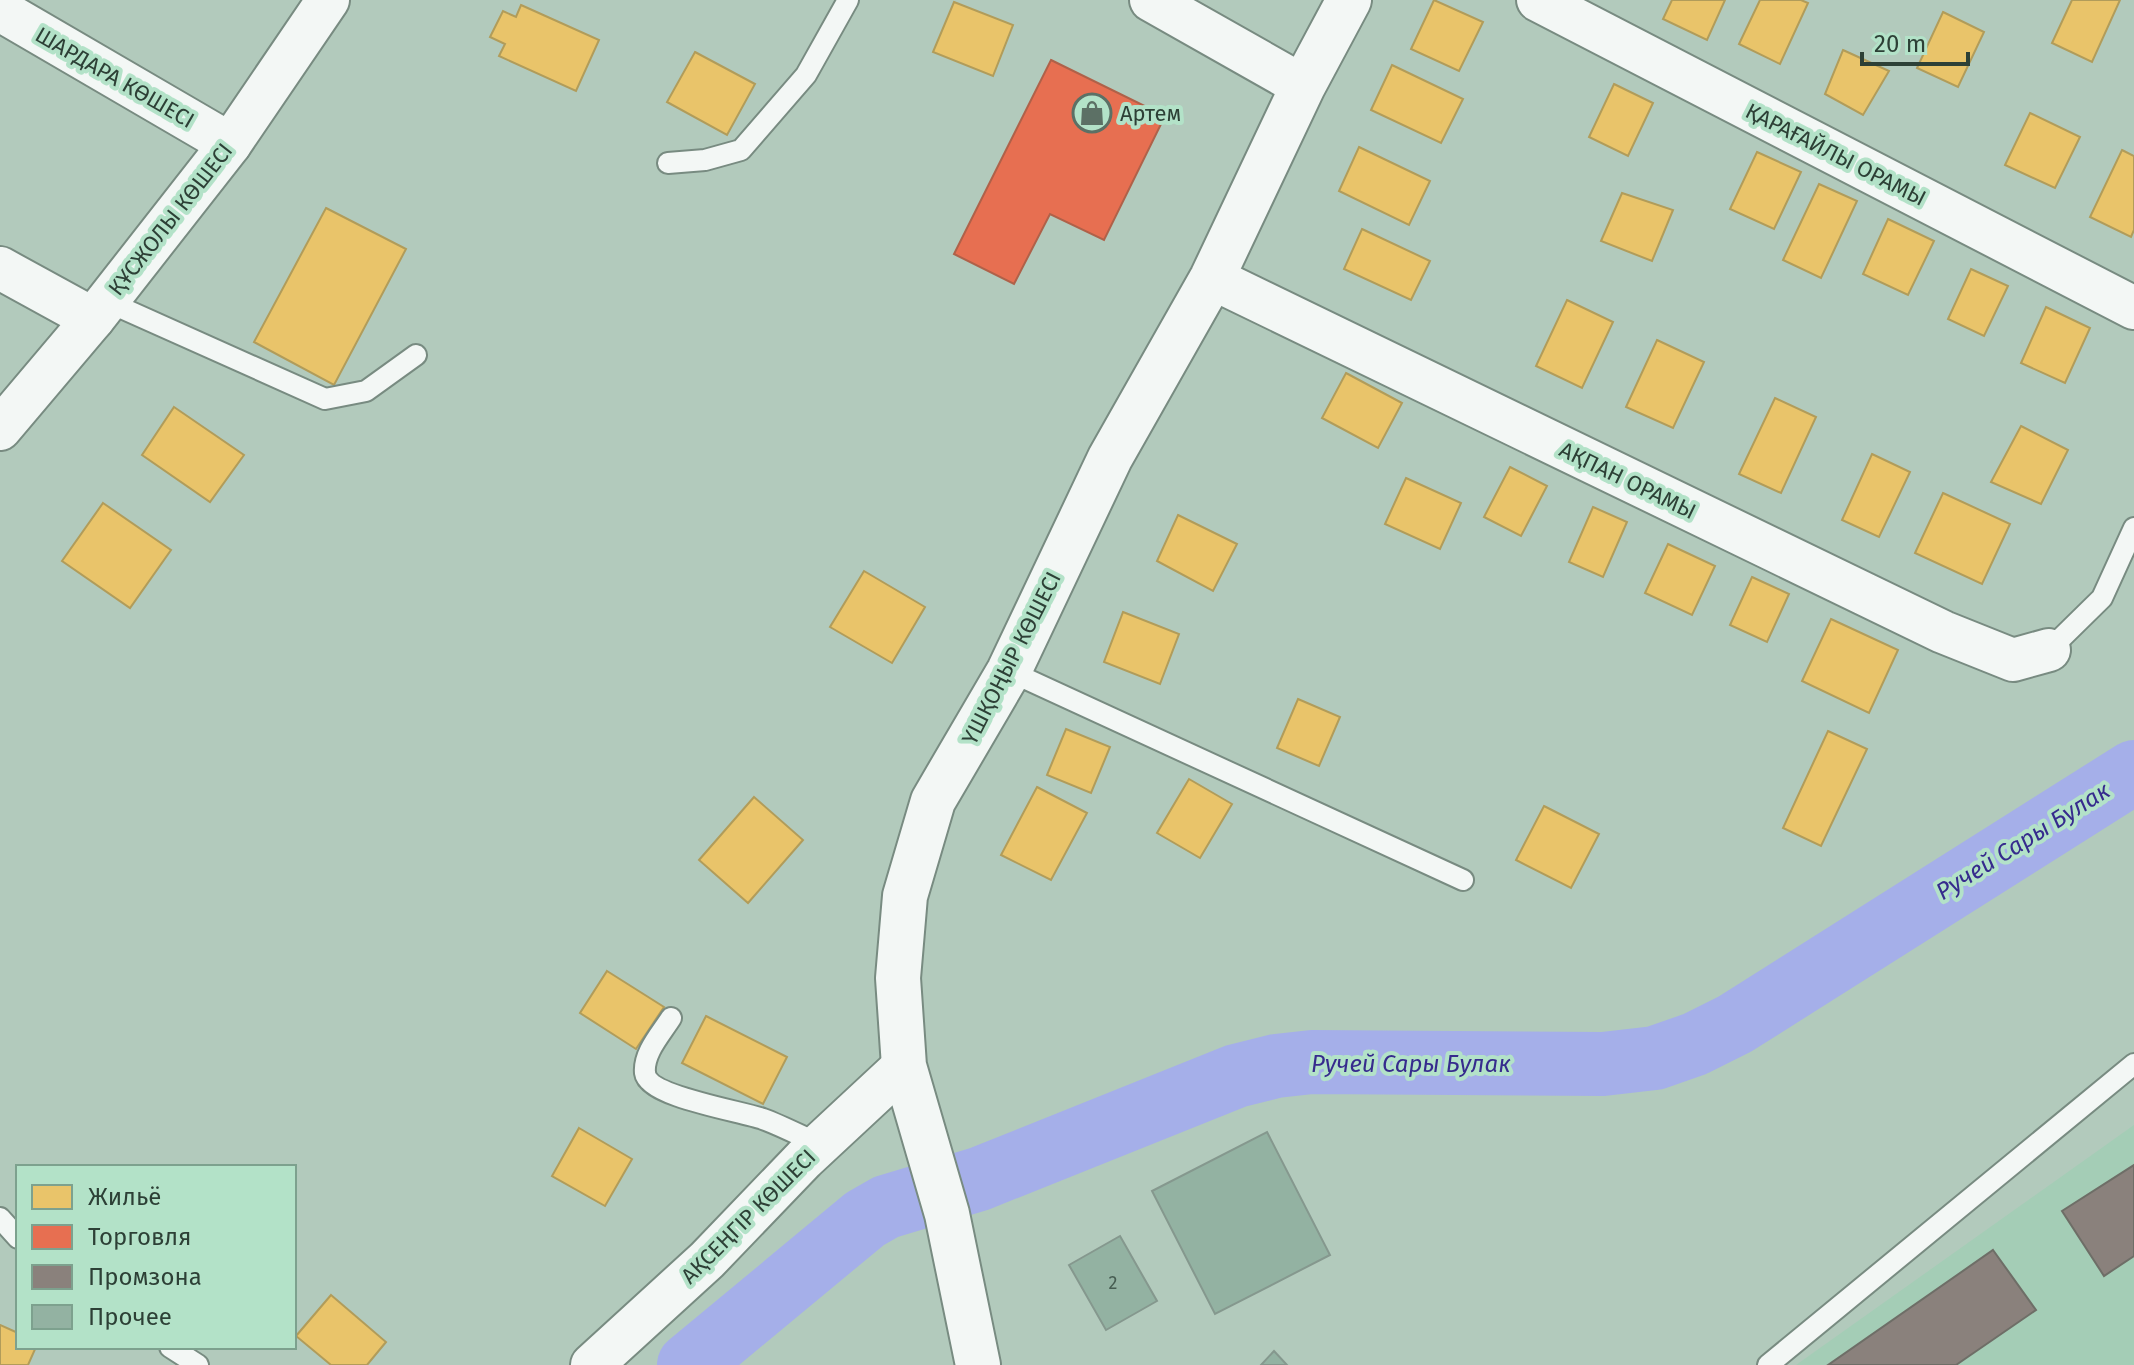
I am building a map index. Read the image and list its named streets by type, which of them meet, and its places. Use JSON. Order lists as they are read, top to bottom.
{
  "streets": {
    "main road": ["ҮШҚОҢЫР КӨШЕСІ"],
    "street": [
      "ШАРДАРА КӨШЕСІ",
      "ҚАРАҒАЙЛЫ ОРАМЫ",
      "ҚҰСЖОЛЫ КӨШЕСІ",
      "АҚПАН ОРАМЫ",
      "АҚСЕҢГІР КӨШЕСІ"
    ]
  },
  "crossings": [
    ["ШАРДАРА КӨШЕСІ", "ҚҰСЖОЛЫ КӨШЕСІ"],
    ["АҚПАН ОРАМЫ", "ҮШҚОҢЫР КӨШЕСІ"],
    ["ҮШҚОҢЫР КӨШЕСІ", "АҚСЕҢГІР КӨШЕСІ"]
  ],
  "water": ["Ручей Сары Булак"],
  "places": {
    "shop": ["Артем"]
  },
  "house_numbers": ["2"],
  "legend": [
    "Жильё",
    "Торговля",
    "Промзона",
    "Прочее"
  ],
  "scale_bar": "20 m"
}
